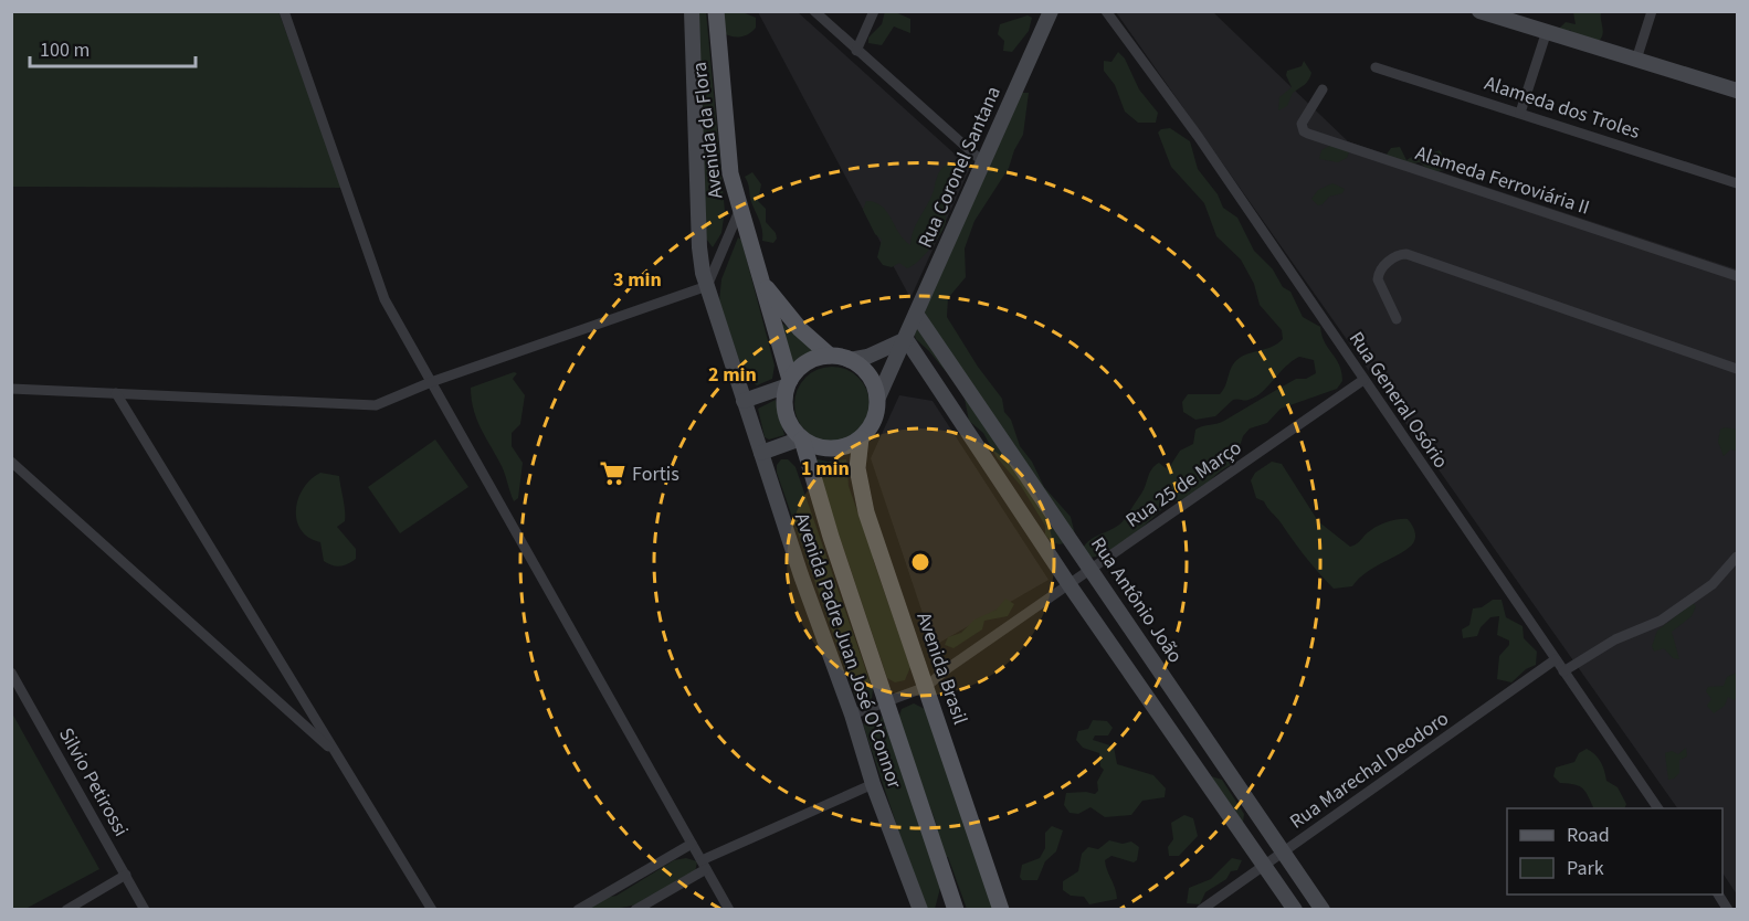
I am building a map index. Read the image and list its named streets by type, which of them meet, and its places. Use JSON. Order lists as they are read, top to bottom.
{
  "streets": {
    "main road": [
      "Avenida da Flora",
      "Rua Coronel Santana",
      "Rua Antônio João",
      "Avenida Padre Juan José O'Connor",
      "Avenida Brasil"
    ],
    "street": [
      "Alameda dos Troles",
      "Alameda Ferroviária II",
      "Rua General Osório",
      "Rua 25 de Março",
      "Rua Marechal Deodoro",
      "Silvio Petirossi"
    ]
  },
  "crossings": [
    ["Avenida da Flora", "Rua Coronel Santana"],
    ["Avenida da Flora", "Avenida Brasil"],
    ["Rua Coronel Santana", "Rua Antônio João"],
    ["Rua Coronel Santana", "Avenida Brasil"],
    ["Rua General Osório", "Rua 25 de Março"],
    ["Rua General Osório", "Rua Marechal Deodoro"],
    ["Rua 25 de Março", "Rua Antônio João"],
    ["Rua 25 de Março", "Avenida Padre Juan José O'Connor"],
    ["Rua 25 de Março", "Avenida Brasil"],
    ["Rua Antônio João", "Rua Marechal Deodoro"]
  ],
  "places": {
    "supermarket": ["Fortis"]
  },
  "legend": ["Road", "Park"],
  "scale_bar": "100 m",
  "rings": ["3 min", "2 min", "1 min"]
}
